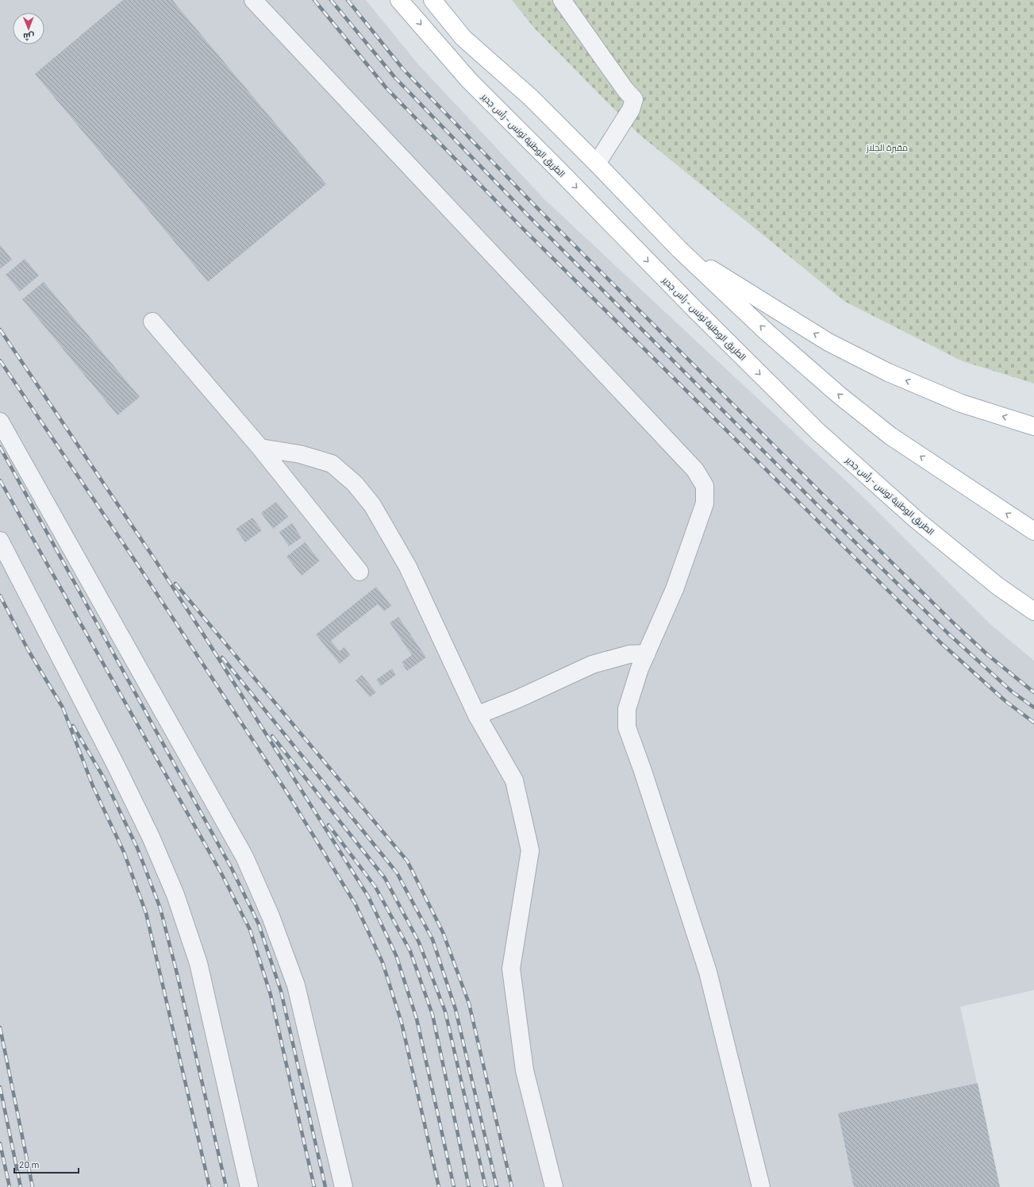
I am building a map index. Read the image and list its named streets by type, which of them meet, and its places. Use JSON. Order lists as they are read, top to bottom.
{
  "streets": {
    "main road": ["الطريق الوطنية تونس - رأس جدير"]
  },
  "parks": ["مقبرة الجلاز"],
  "scale_bar": "20 m",
  "north": "bottom"
}
